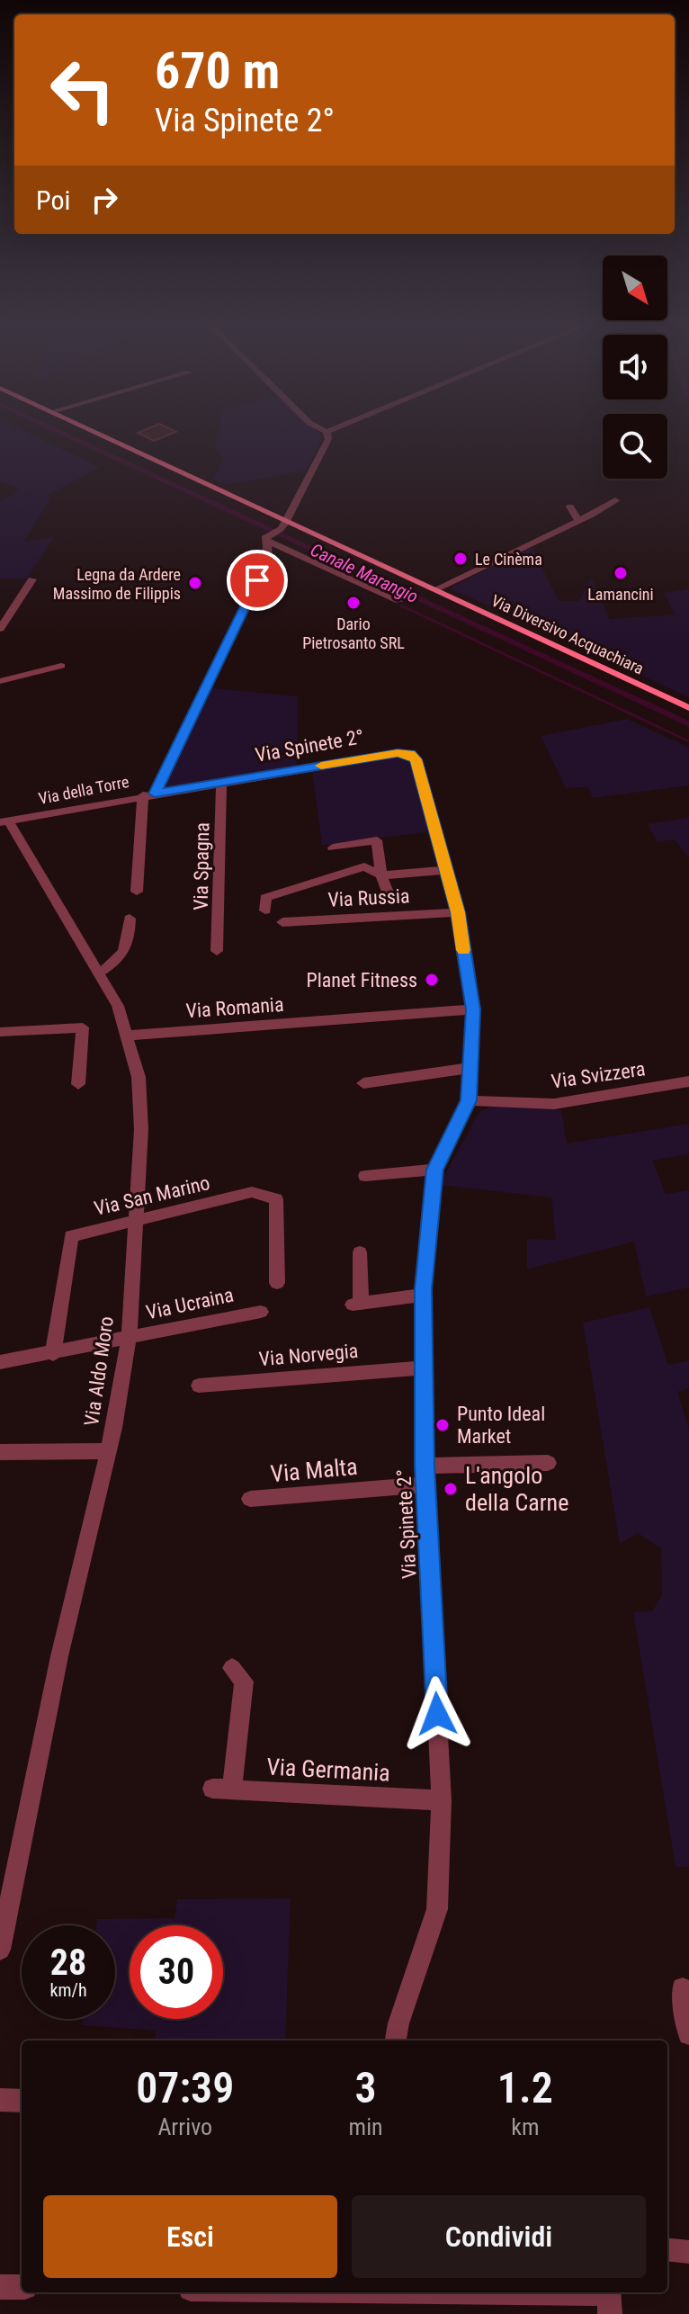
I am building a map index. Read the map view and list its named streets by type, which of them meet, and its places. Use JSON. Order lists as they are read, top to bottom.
{
  "streets": {
    "main road": ["Via Diversivo Acquachiara"],
    "street": [
      "Via Spinete 2°",
      "Via della Torre",
      "Via Spagna",
      "Via Russia",
      "Via Romania",
      "Via Svizzera",
      "Via San Marino",
      "Via Ucraina",
      "Via Norvegia",
      "Via Aldo Moro",
      "Via Malta",
      "Via Germania"
    ]
  },
  "crossings": [
    ["Via Spinete 2°", "Via della Torre"],
    ["Via Spinete 2°", "Via Spagna"],
    ["Via Spinete 2°", "Via Russia"],
    ["Via Spinete 2°", "Via Romania"],
    ["Via Spinete 2°", "Via Svizzera"],
    ["Via Spinete 2°", "Via Norvegia"],
    ["Via Spinete 2°", "Via Malta"],
    ["Via Spinete 2°", "Via Germania"],
    ["Via della Torre", "Via Aldo Moro"],
    ["Via Romania", "Via Aldo Moro"],
    ["Via San Marino", "Via Ucraina"],
    ["Via San Marino", "Via Aldo Moro"],
    ["Via Ucraina", "Via Aldo Moro"]
  ],
  "water": ["Canale Marangio"],
  "places": [
    "Le Cinèma",
    "Lamancini",
    "Legna da Ardere Massimo de Filippis",
    "Dario Pietrosanto SRL",
    "Planet Fitness",
    "Punto Ideal Market",
    "L'angolo della Carne"
  ],
  "north": "bottom right",
  "page": {
    "turn": ["670 m", "Via Spinete 2°"],
    "then": "Poi",
    "speed": "28 km/h",
    "limit": "30",
    "eta": [
      "07:39",
      "Arrivo",
      "3",
      "min",
      "1.2",
      "km"
    ],
    "buttons": ["Esci", "Condividi"]
  }
}
